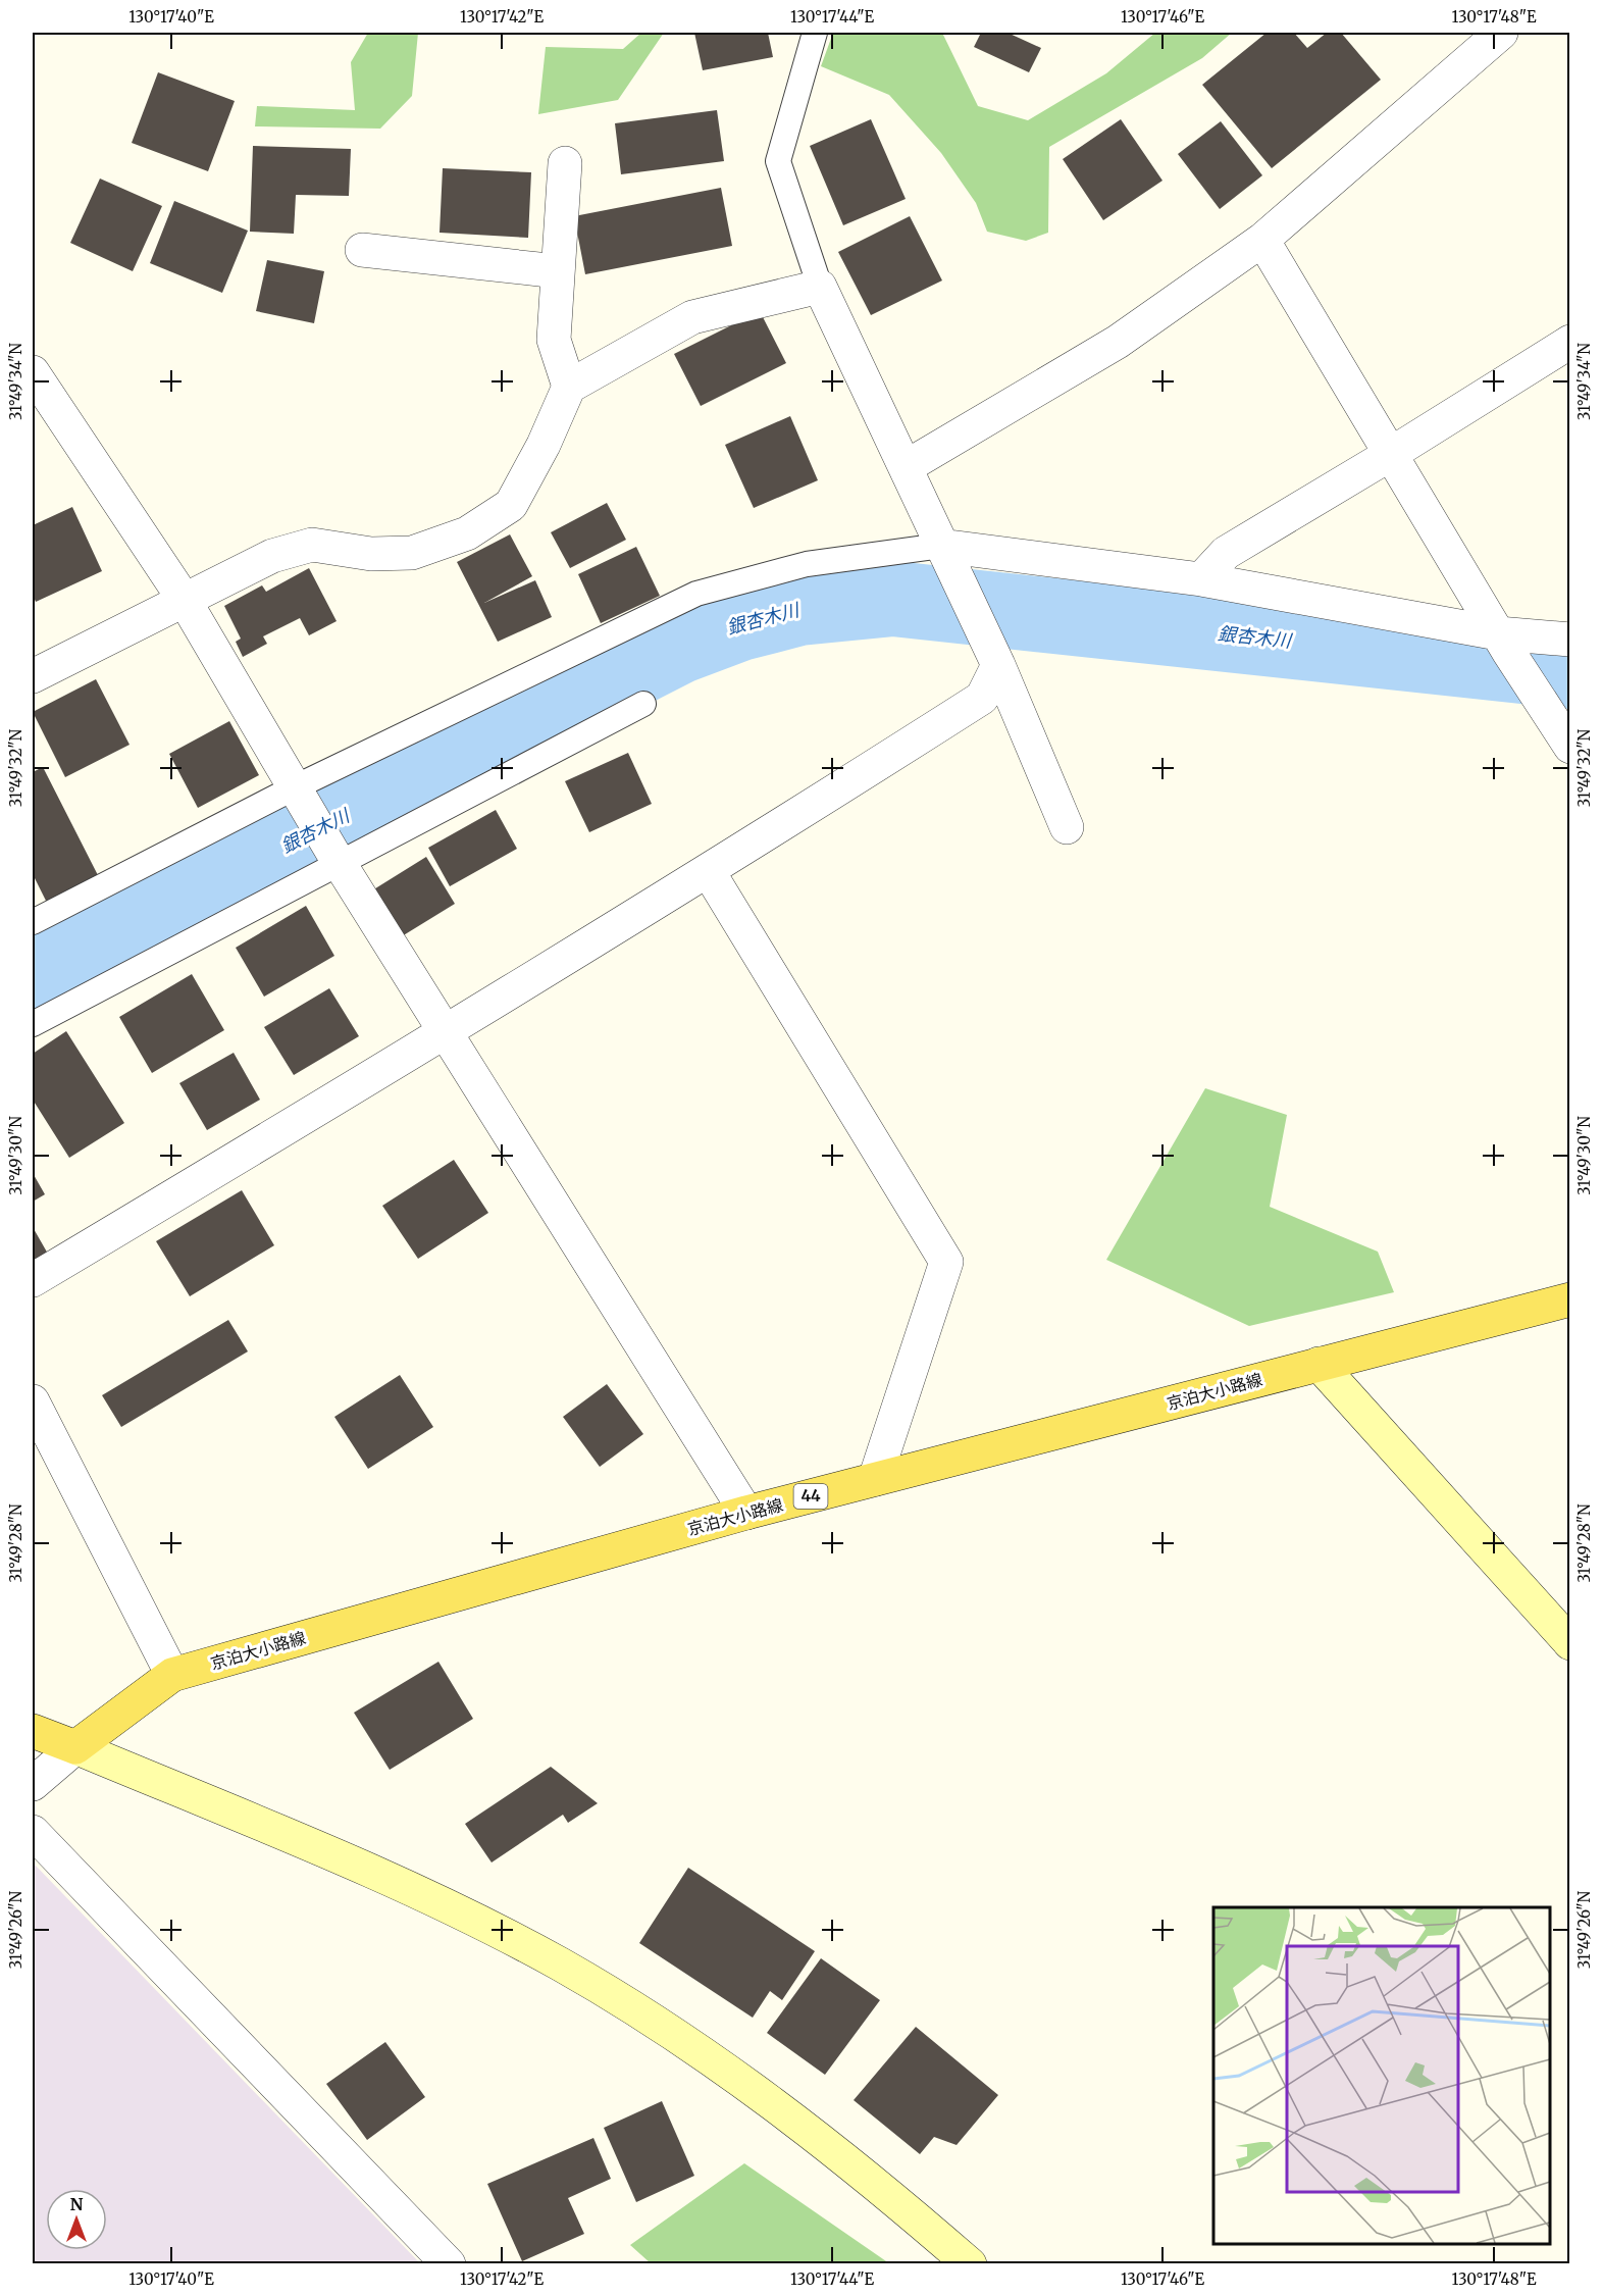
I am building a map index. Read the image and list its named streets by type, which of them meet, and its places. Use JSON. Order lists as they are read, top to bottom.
{
  "streets": {
    "main road": ["京泊大小路線", "44"]
  },
  "water": ["銀杏木川"],
  "north": "top",
  "coordinates": [
    "130°17'40\"E",
    "130°17'42\"E",
    "130°17'44\"E",
    "130°17'46\"E",
    "130°17'48\"E",
    "31°49'34\"N",
    "31°49'32\"N",
    "31°49'30\"N",
    "31°49'28\"N",
    "31°49'26\"N"
  ]
}
